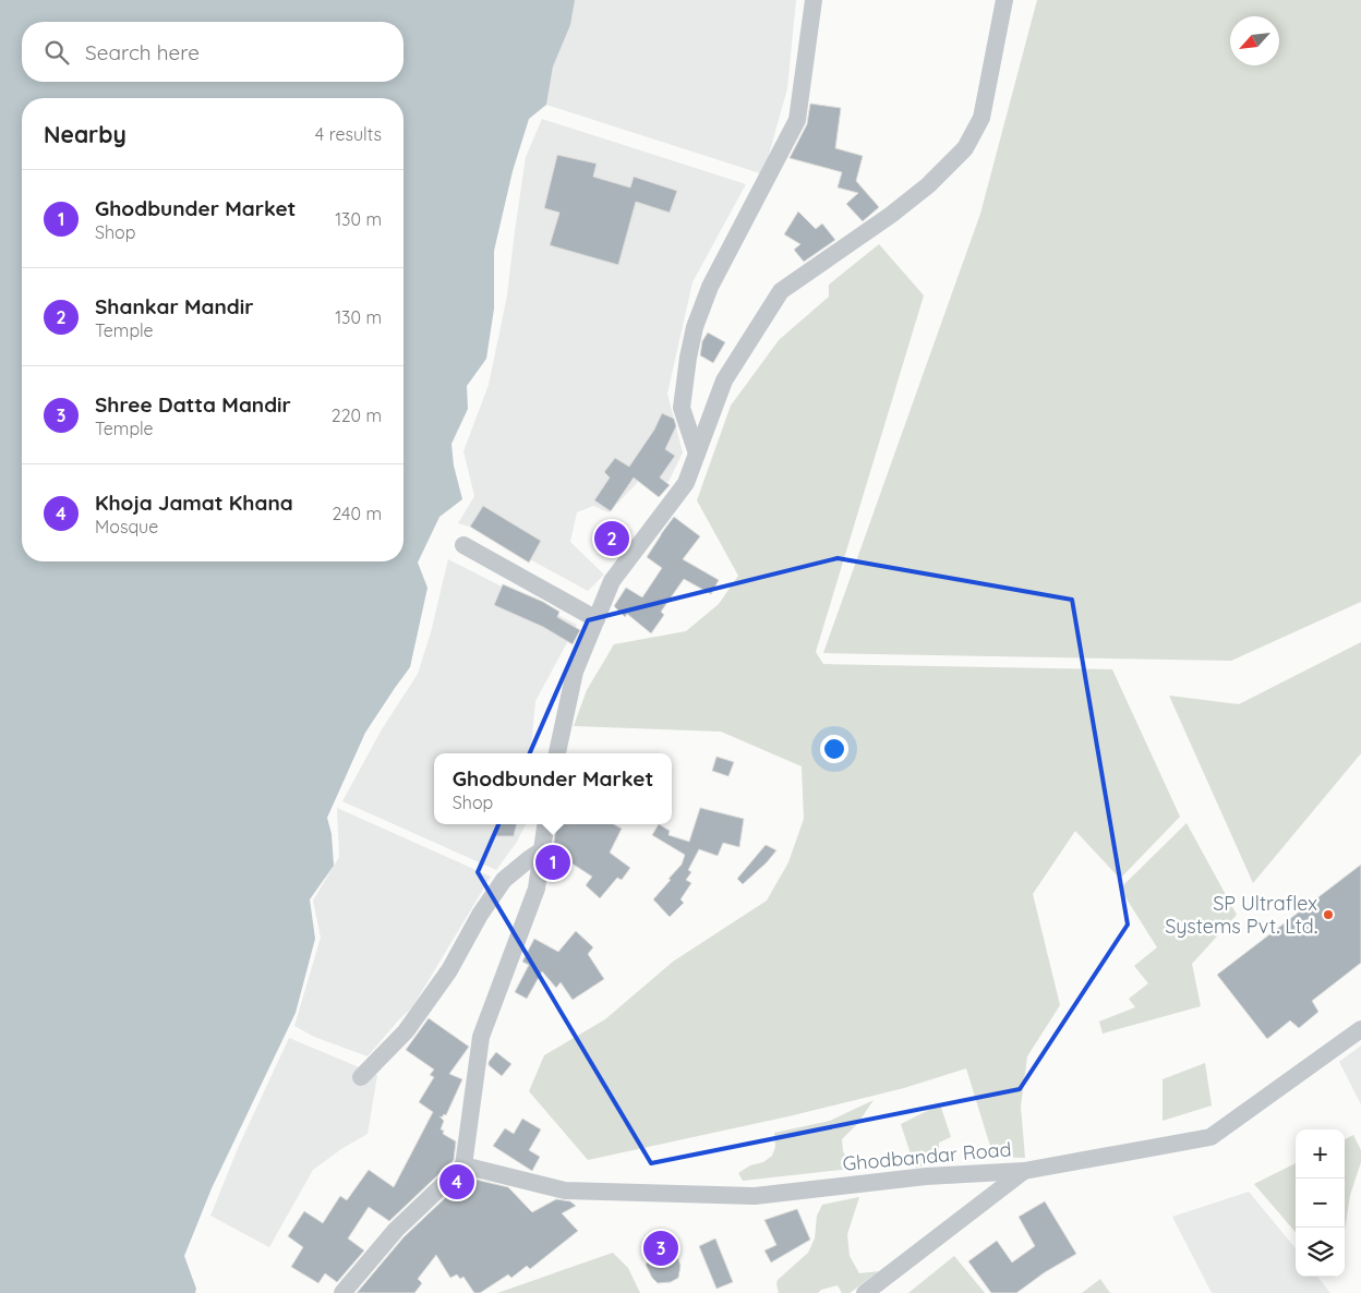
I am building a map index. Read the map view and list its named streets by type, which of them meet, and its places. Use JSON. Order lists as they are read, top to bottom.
{
  "streets": {
    "street": ["Ghodbandar Road"]
  },
  "places": ["SP Ultraflex Systems Pvt. Ltd."],
  "north": "bottom left",
  "page": {
    "search": "Search here",
    "heading": ["Nearby", "4 results"],
    "list": [
      {
        "mark": "1",
        "name": "Ghodbunder Market",
        "note": "Shop",
        "value": "130 m"
      },
      {
        "mark": "2",
        "name": "Shankar Mandir",
        "note": "Temple",
        "value": "130 m"
      },
      {
        "mark": "3",
        "name": "Shree Datta Mandir",
        "note": "Temple",
        "value": "220 m"
      },
      {
        "mark": "4",
        "name": "Khoja Jamat Khana",
        "note": "Mosque",
        "value": "240 m"
      }
    ],
    "pins": [
      "2",
      "1",
      "4",
      "3"
    ],
    "popup": ["Ghodbunder Market", "Shop"],
    "map_buttons": ["+", "−"]
  }
}
